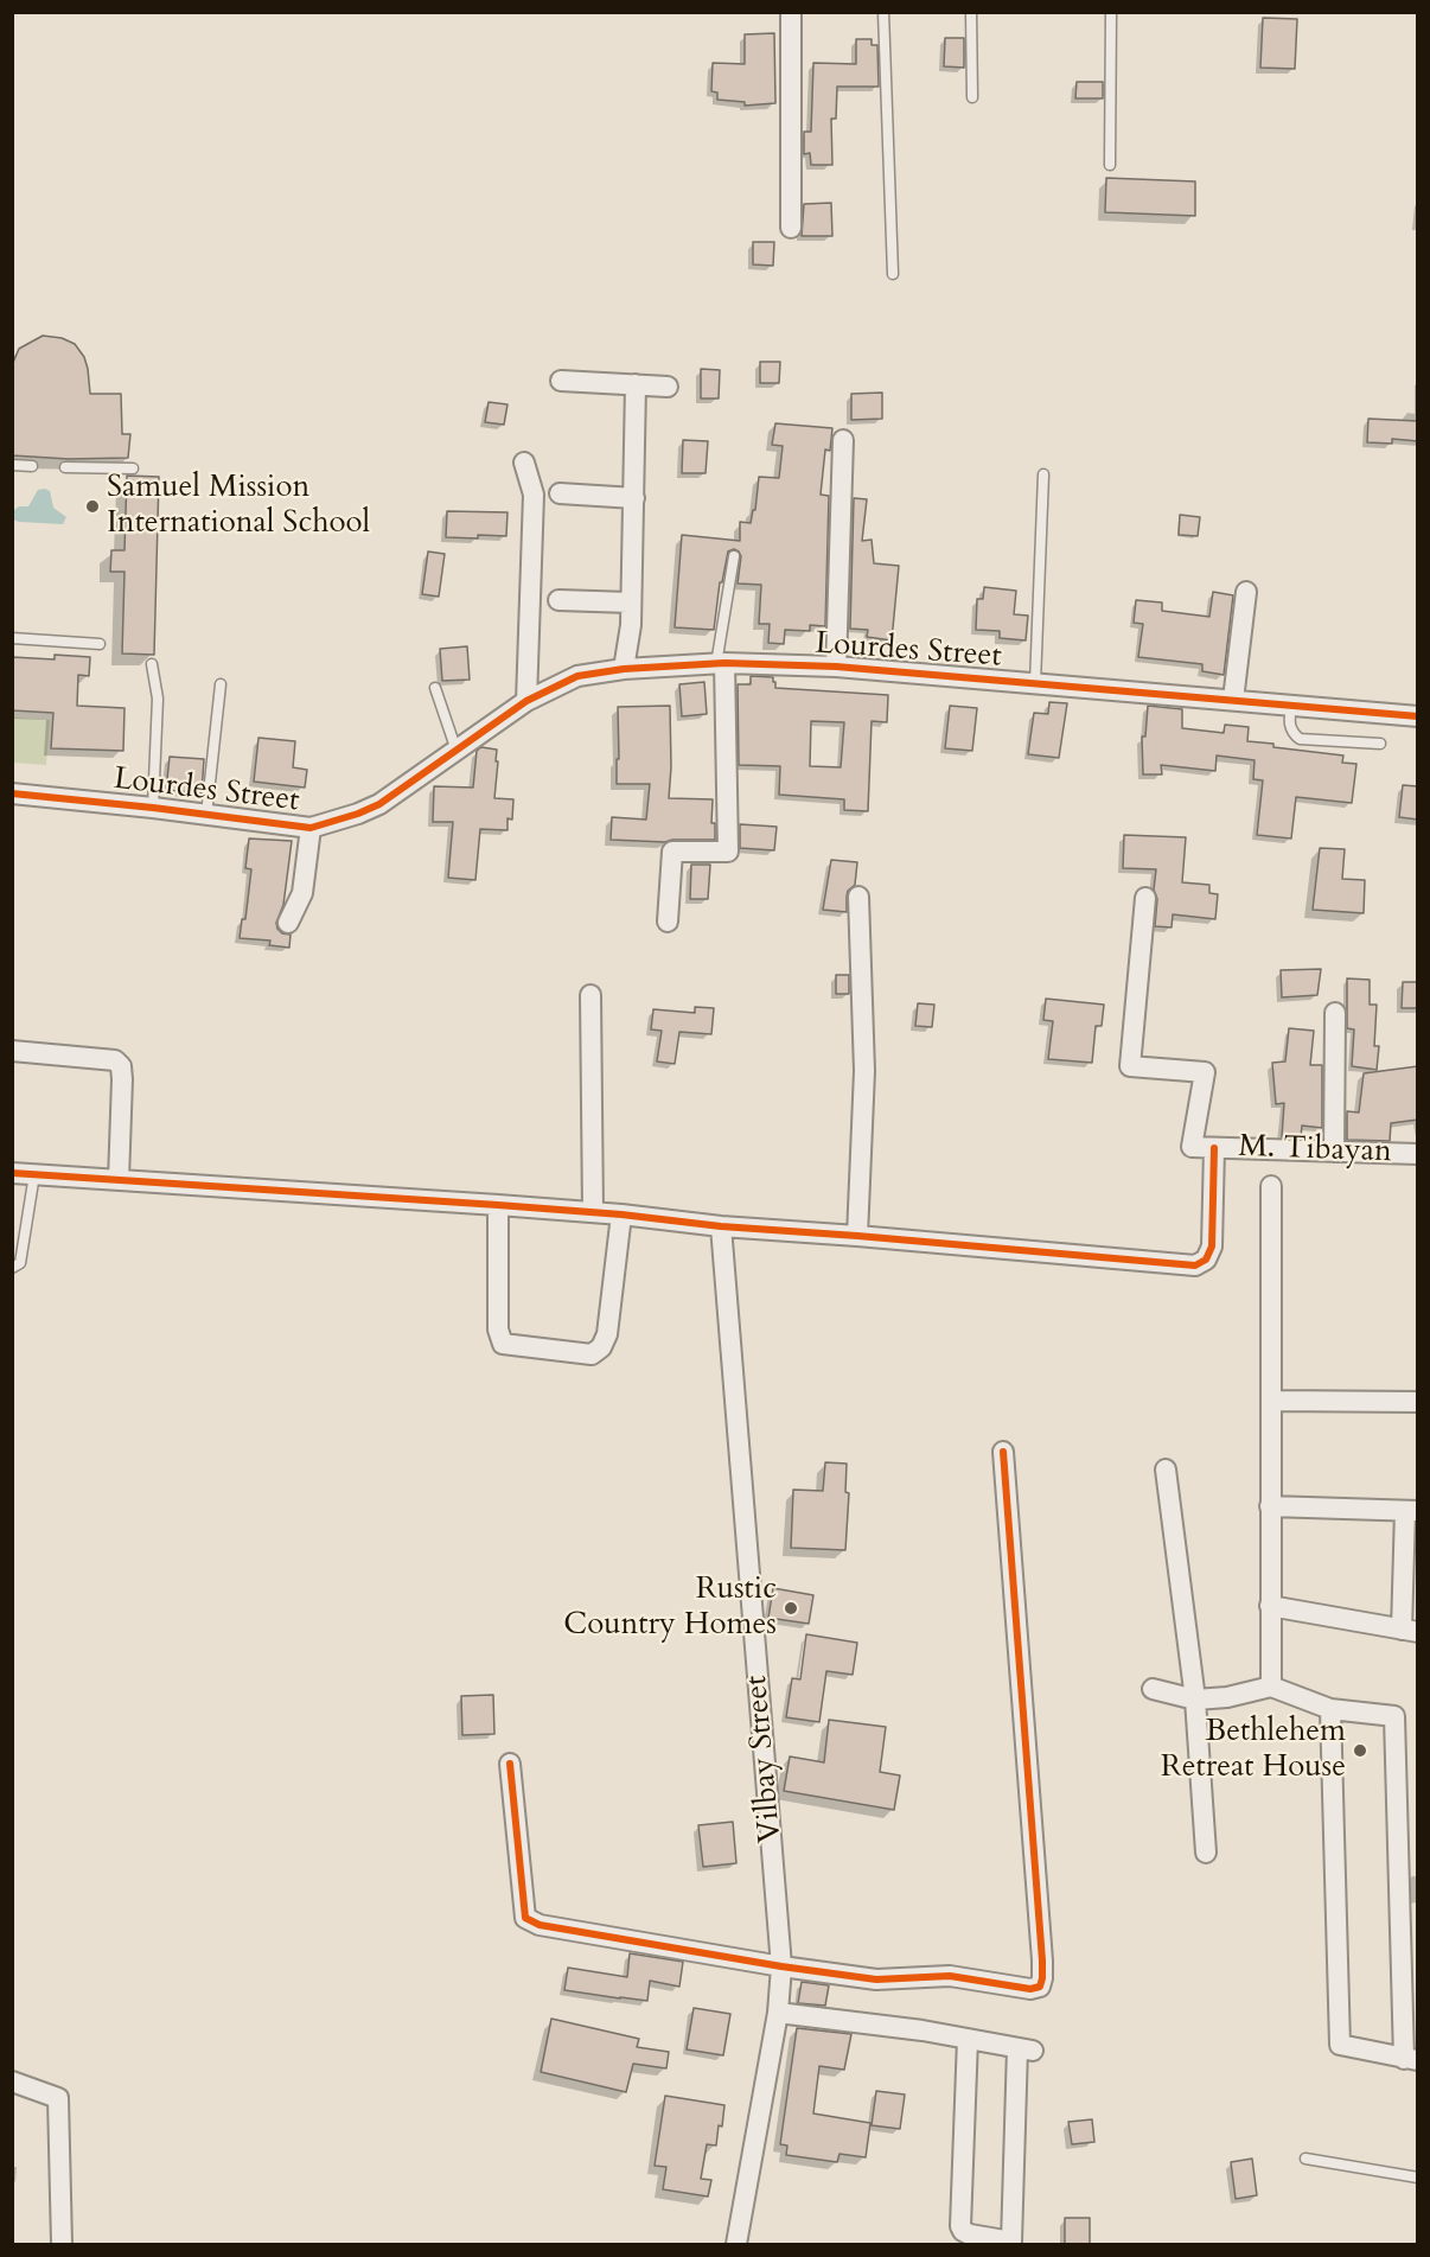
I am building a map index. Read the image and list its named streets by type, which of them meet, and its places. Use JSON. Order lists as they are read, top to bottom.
{
  "streets": {
    "street": ["Lourdes Street", "M. Tibayan", "Vilbay Street"]
  },
  "places": ["Samuel Mission International School", "Rustic Country Homes", "Bethlehem Retreat House"]
}
